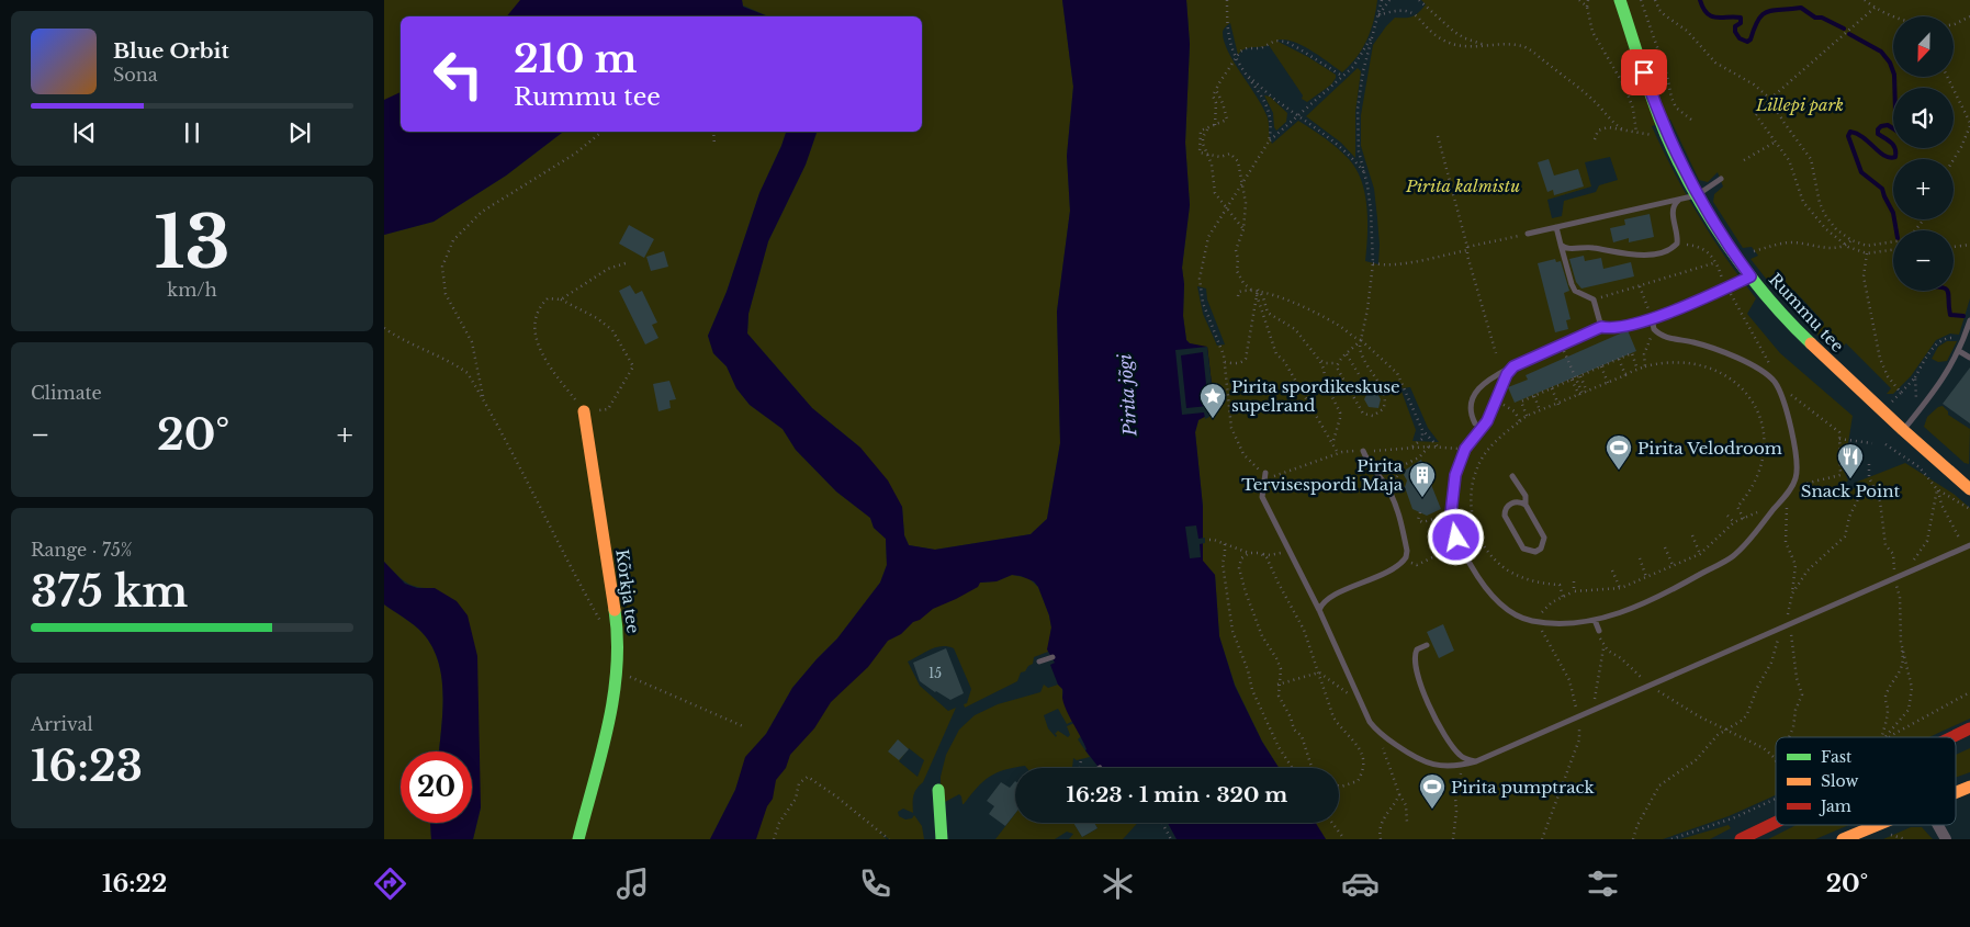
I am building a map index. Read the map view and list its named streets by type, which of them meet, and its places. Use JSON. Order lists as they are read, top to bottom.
{
  "streets": {
    "main road": ["Rummu tee", "Kõrkja tee"]
  },
  "water": ["Pirita jõgi"],
  "parks": ["Lillepi park", "Pirita kalmistu"],
  "places": {
    "place": ["Pirita spordikeskuse supelrand"],
    "sports": ["Pirita Velodroom", "Pirita pumptrack"],
    "restaurant": ["Snack Point"],
    "building": ["Pirita Tervisespordi Maja"]
  },
  "house_numbers": ["15"],
  "legend": ["Fast", "Slow", "Jam"],
  "north": "bottom",
  "page": {
    "map_buttons": ["+", "−"],
    "turn": ["210 m", "Rummu tee"],
    "song": ["Blue Orbit", "Sona"],
    "tile": [
      ["13", "km/h"],
      "Climate",
      ["Range · 75%", "375 km"],
      ["Arrival", "16:23"]
    ],
    "heat": ["−", "20°", "+"],
    "limit": "20",
    "trip": "16:23 · 1 min · 320 m",
    "tabs": ["16:22", "20°"]
  }
}
